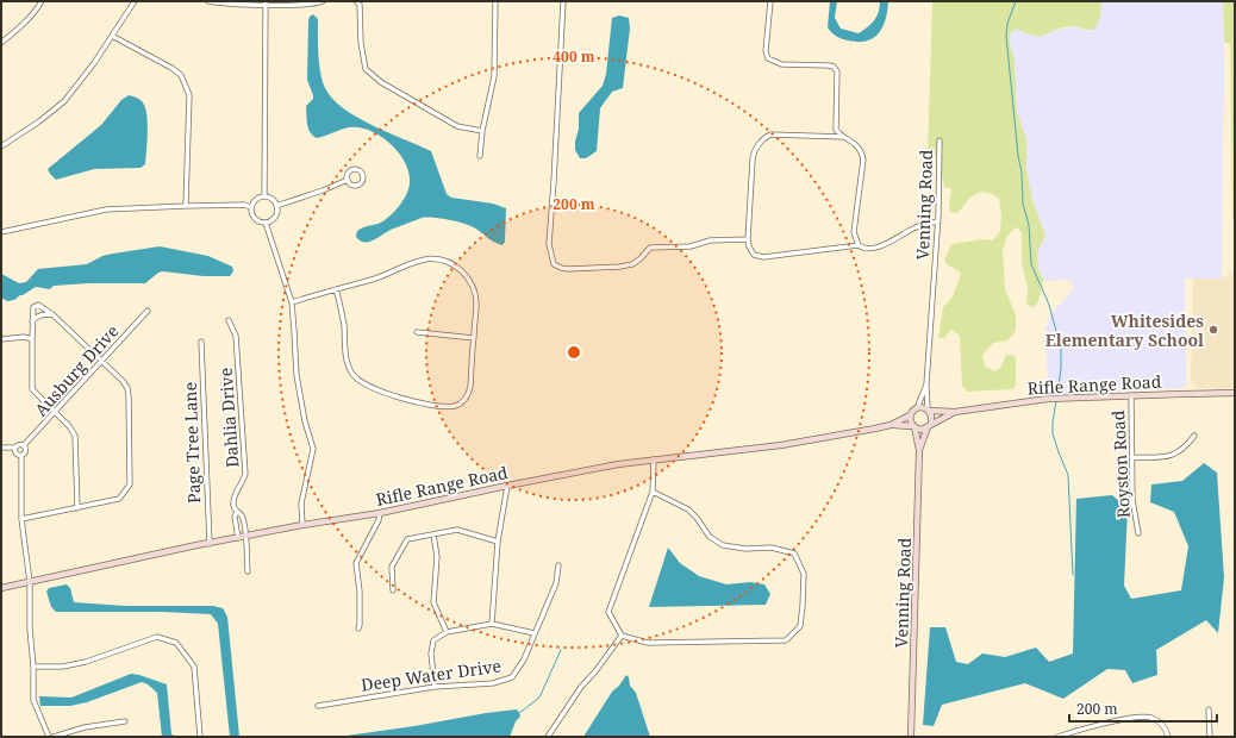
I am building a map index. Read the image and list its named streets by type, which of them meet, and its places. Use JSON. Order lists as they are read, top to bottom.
{
  "streets": {
    "main road": ["Venning Road", "Rifle Range Road"],
    "street": [
      "Ausburg Drive",
      "Dahlia Drive",
      "Page Tree Lane",
      "Royston Road",
      "Deep Water Drive"
    ]
  },
  "crossings": [
    ["Venning Road", "Rifle Range Road"],
    ["Rifle Range Road", "Dahlia Drive"],
    ["Rifle Range Road", "Page Tree Lane"],
    ["Rifle Range Road", "Royston Road"]
  ],
  "places": ["Whitesides Elementary School"],
  "scale_bar": "200 m",
  "rings": ["400 m", "200 m"]
}
